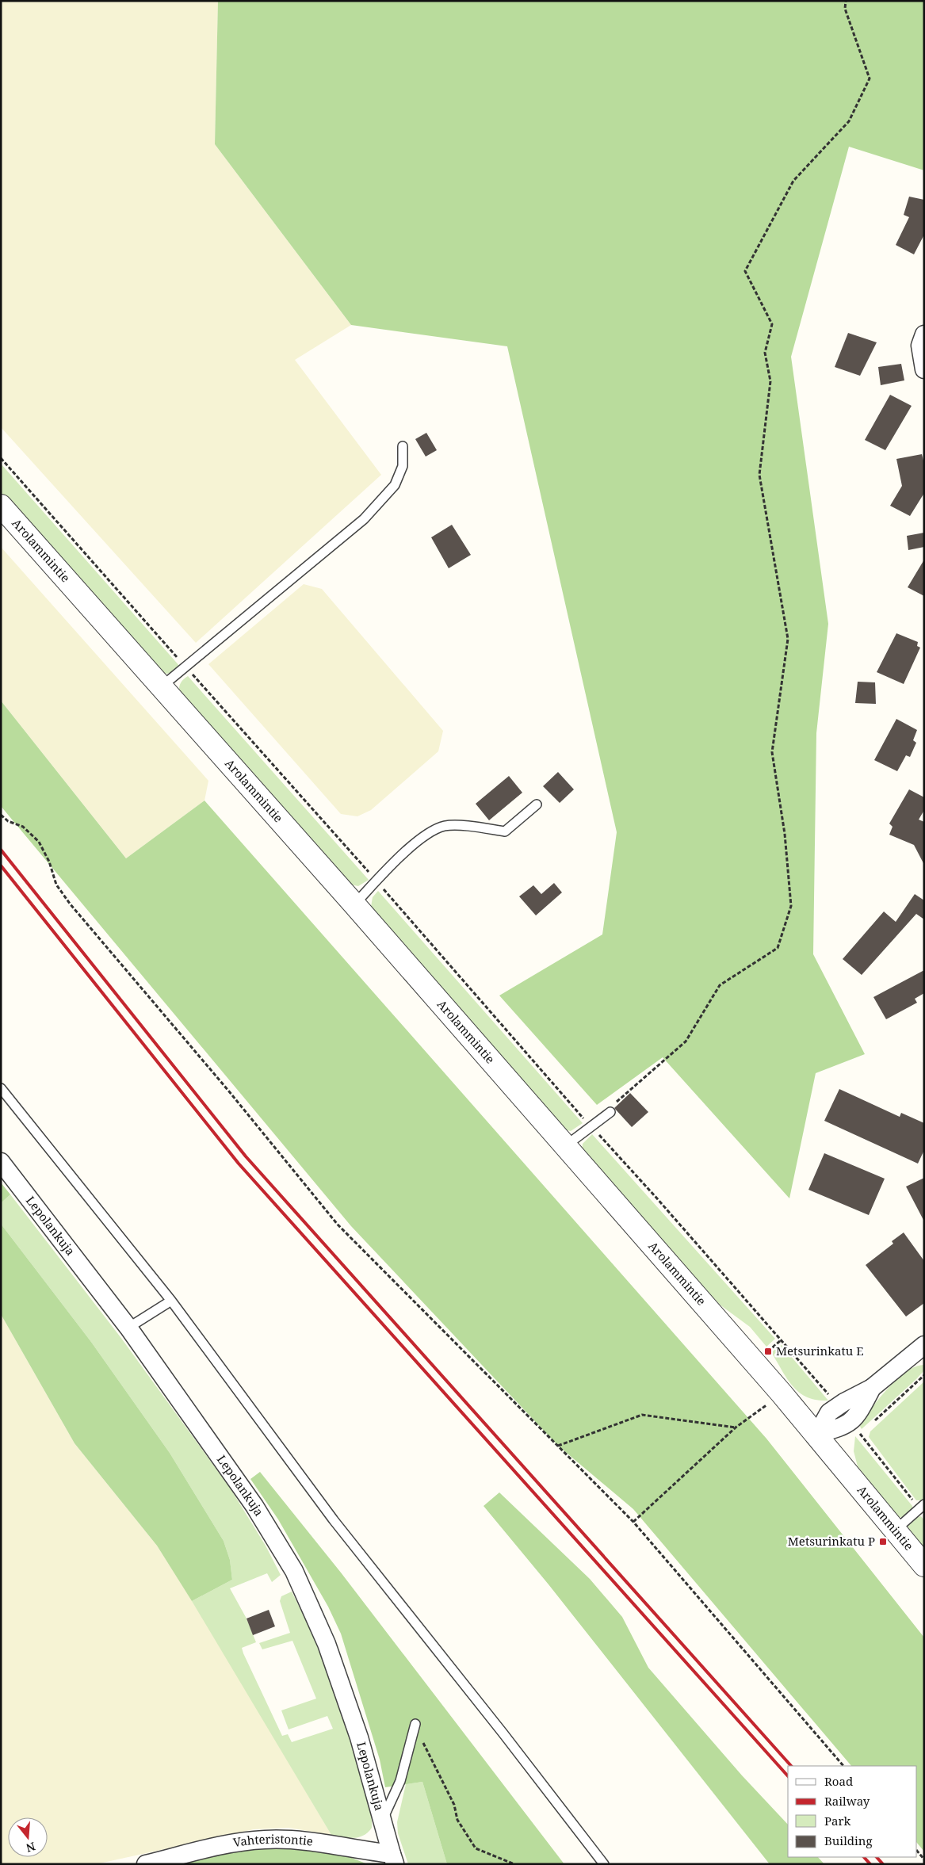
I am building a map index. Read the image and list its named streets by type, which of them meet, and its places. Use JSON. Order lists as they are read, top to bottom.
{
  "streets": {
    "street": ["Arolammintie", "Lepolankuja", "Vahteristontie"]
  },
  "crossings": [
    ["Lepolankuja", "Vahteristontie"]
  ],
  "places": {
    "transit": ["Metsurinkatu E", "Metsurinkatu P"]
  },
  "legend": [
    "Road",
    "Railway",
    "Park",
    "Building"
  ],
  "north": "bottom"
}
